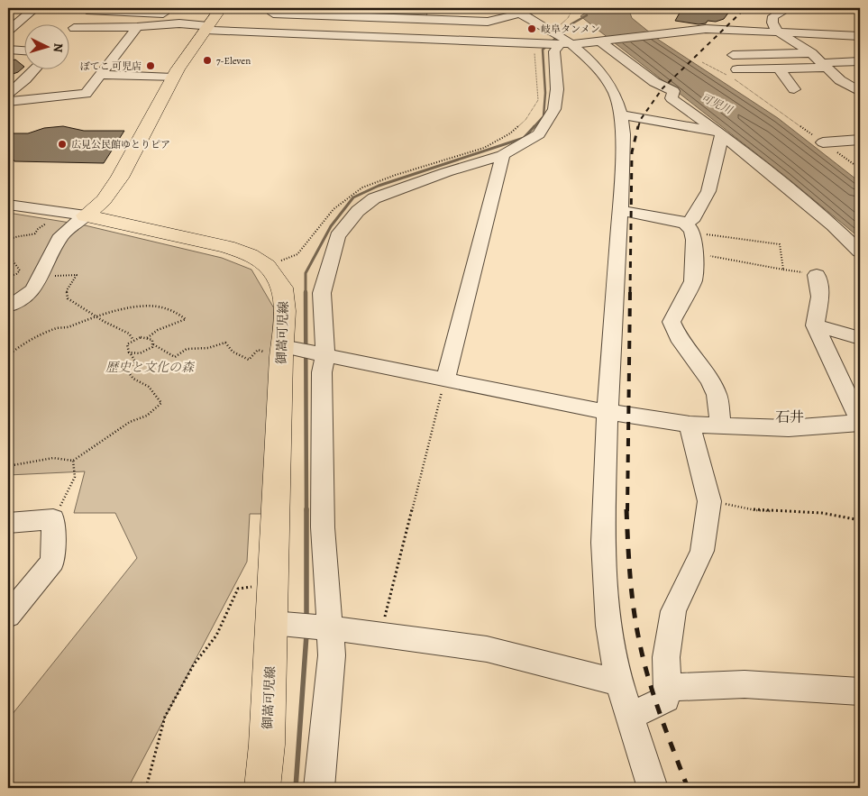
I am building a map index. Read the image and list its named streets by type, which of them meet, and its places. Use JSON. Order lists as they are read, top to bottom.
{
  "streets": {
    "main road": ["御嵩可児線"]
  },
  "districts": ["石井"],
  "water": ["可児川"],
  "parks": ["歴史と文化の森"],
  "places": [
    "岐阜タンメン",
    "7-Eleven",
    "ぼてこ 可児店",
    "広見公民館ゆとりピア"
  ],
  "north": "right"
}
